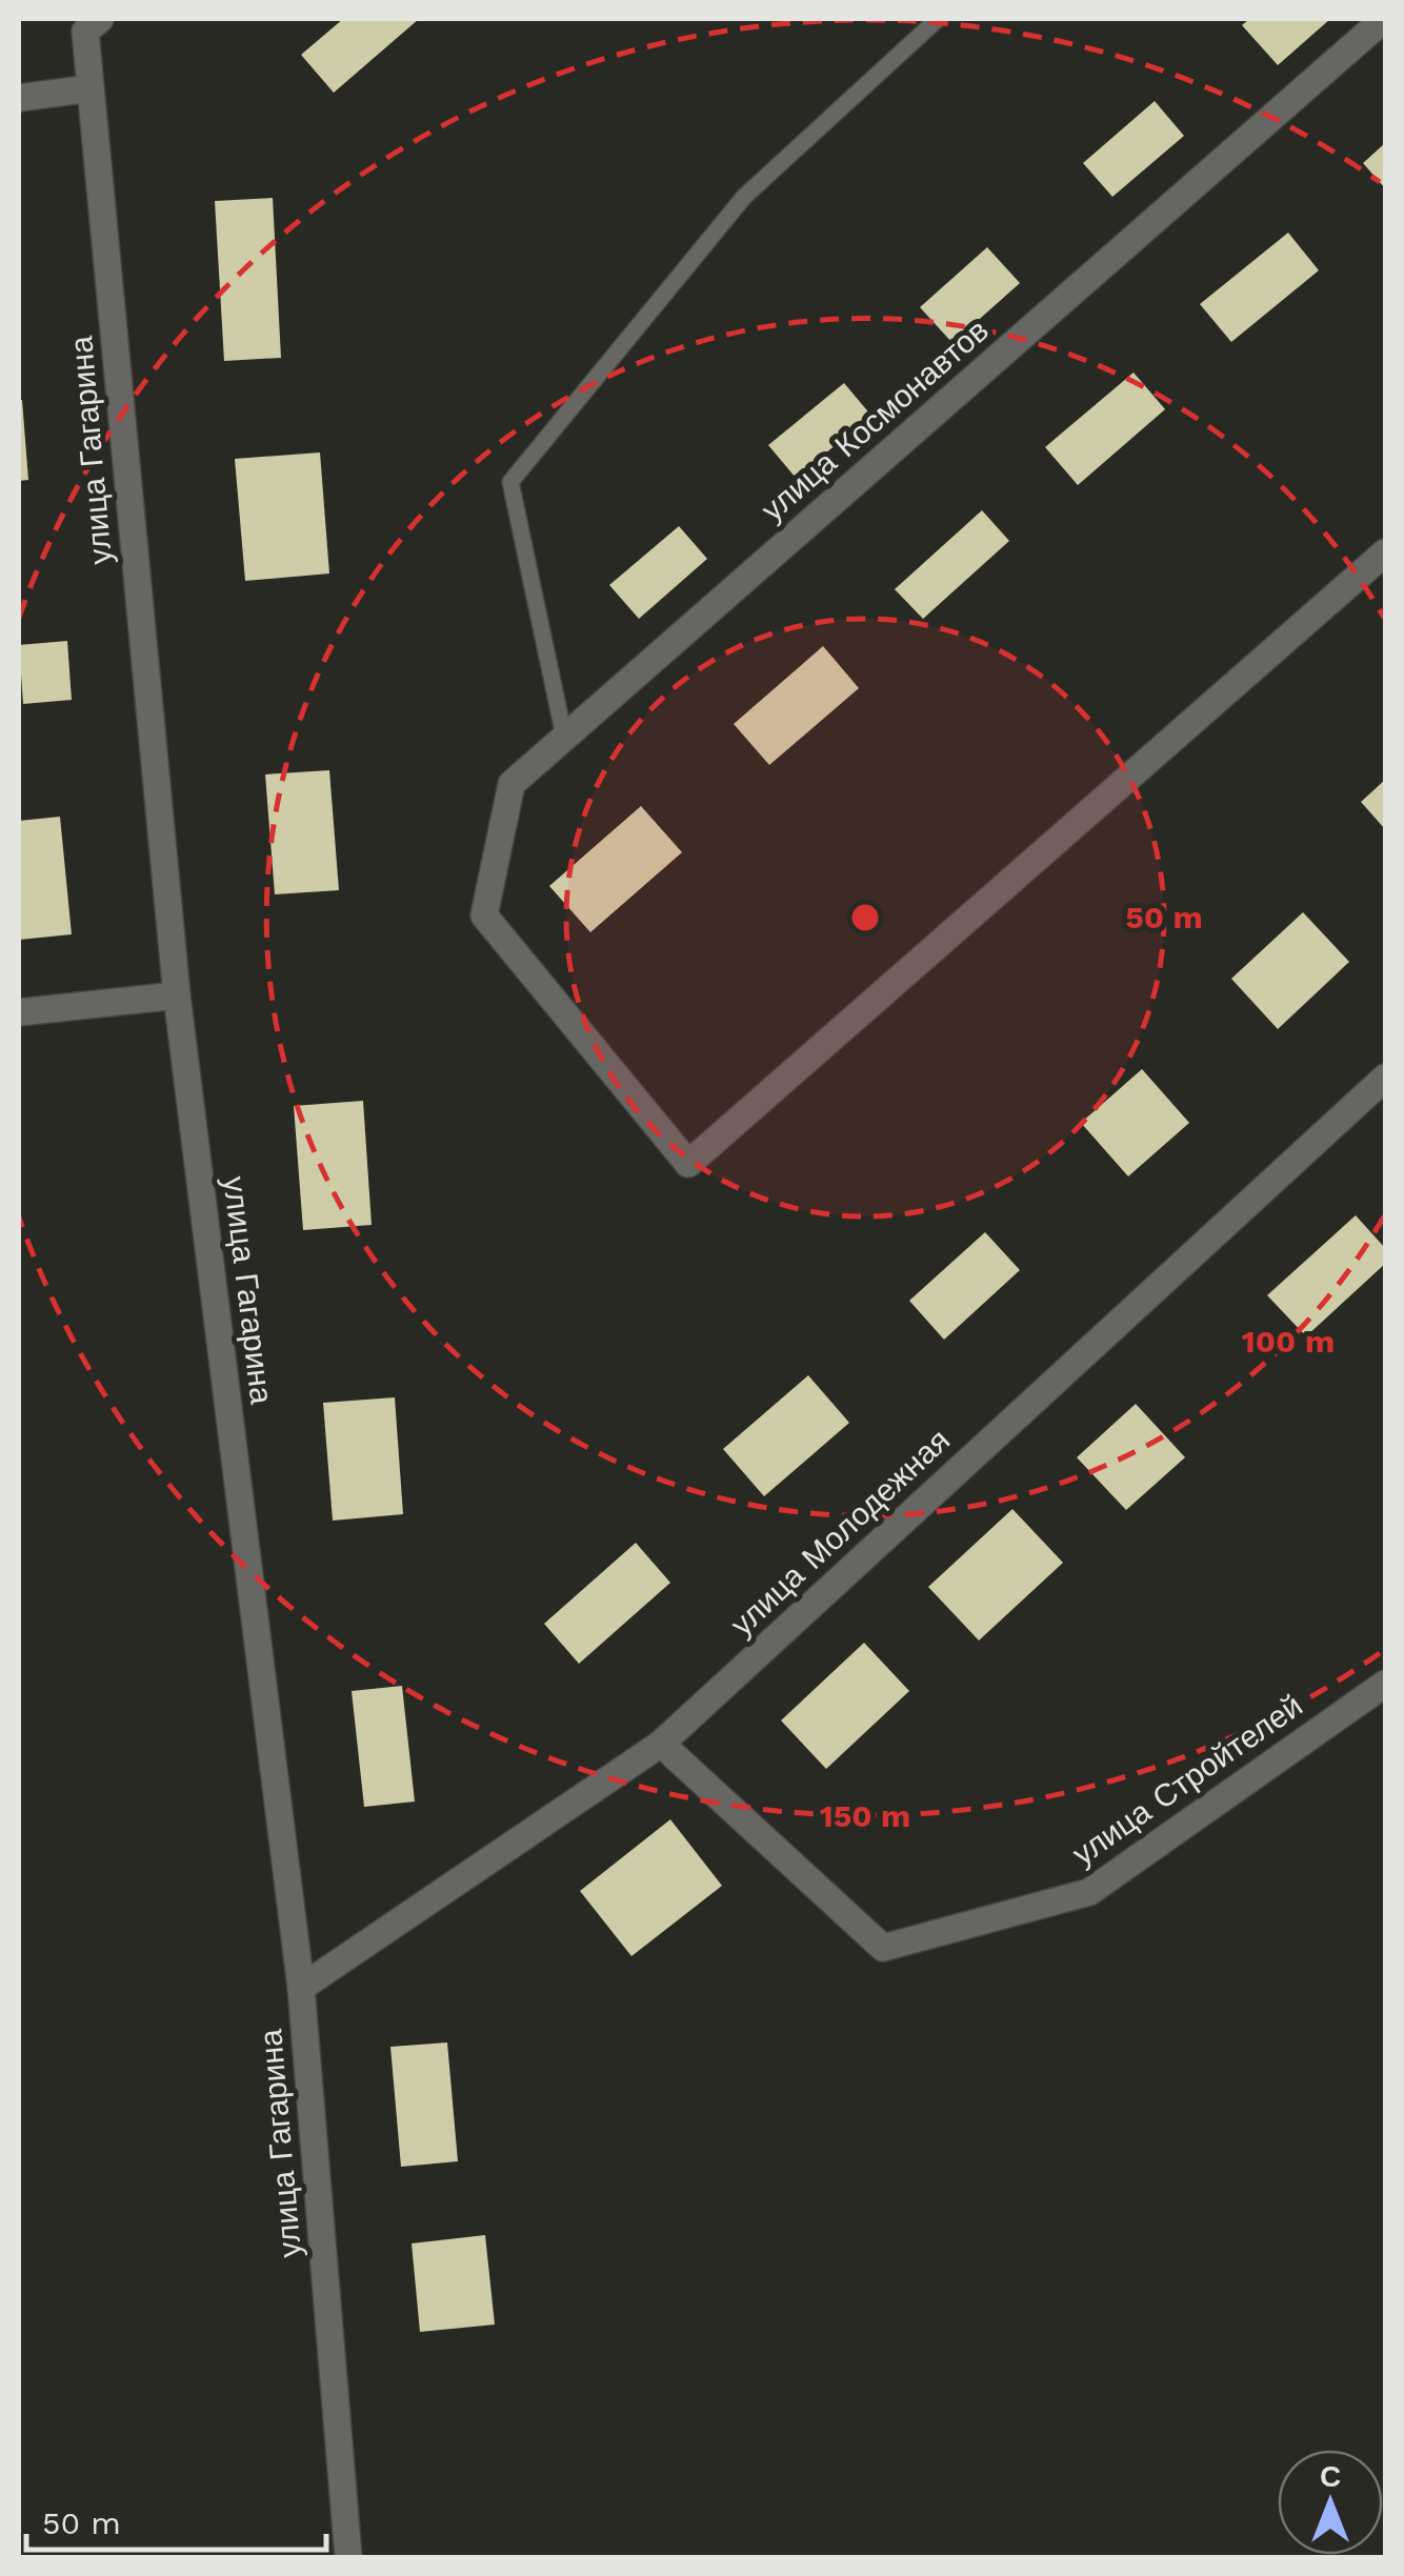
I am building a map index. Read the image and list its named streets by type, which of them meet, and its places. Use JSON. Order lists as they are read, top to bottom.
{
  "streets": {
    "street": [
      "улица Космонавтов",
      "улица Гагарина",
      "улица Молодежная",
      "улица Стройтелей"
    ]
  },
  "crossings": [
    ["улица Гагарина", "улица Молодежная"],
    ["улица Молодежная", "улица Стройтелей"]
  ],
  "scale_bar": "50 m",
  "north": "top",
  "rings": ["50 m", "100 m", "150 m"]
}
